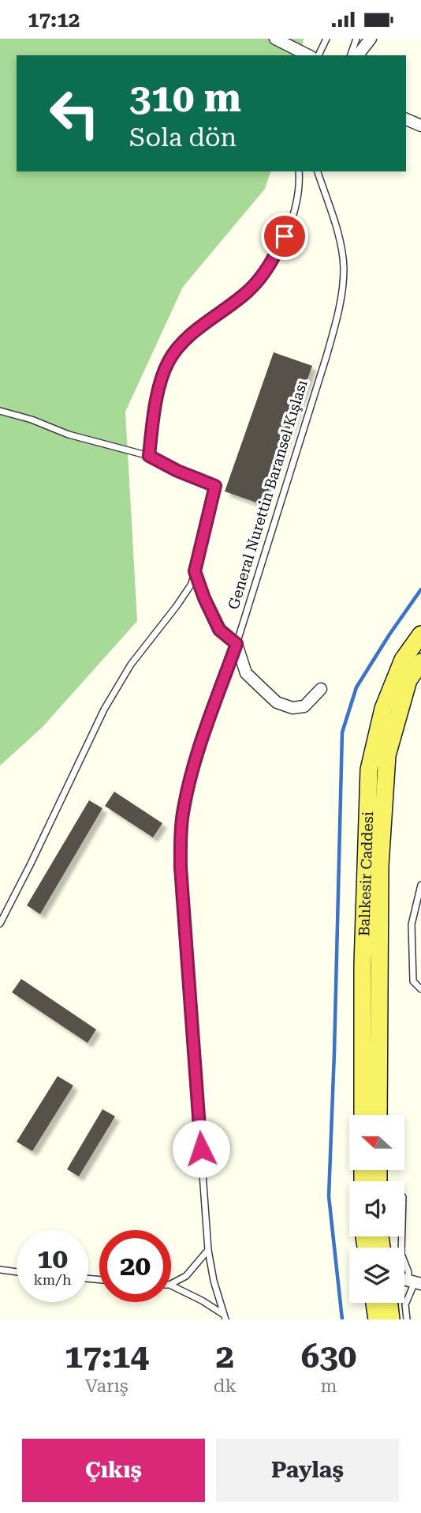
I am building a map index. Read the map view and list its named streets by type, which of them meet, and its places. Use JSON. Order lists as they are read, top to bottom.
{
  "streets": {
    "main road": ["Balıkesir Caddesi"],
    "lane": ["General Nurettin Baransel Kışlası"]
  },
  "north": "left",
  "page": {
    "status": "17:12",
    "turn": ["310 m", "Sola dön"],
    "speed": "10 km/h",
    "limit": "20",
    "eta": [
      "17:14",
      "Varış",
      "2",
      "dk",
      "630",
      "m"
    ],
    "buttons": ["Çıkış", "Paylaş"]
  }
}
